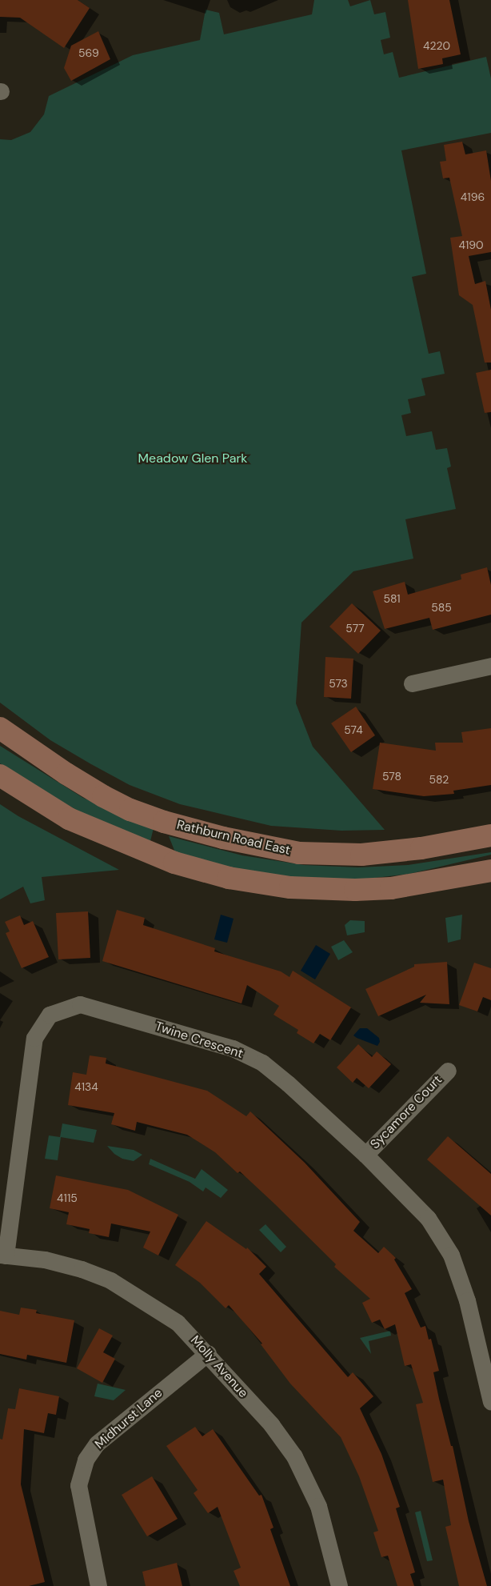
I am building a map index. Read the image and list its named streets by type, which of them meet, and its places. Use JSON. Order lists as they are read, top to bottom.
{
  "streets": {
    "street": [
      "Rathburn Road East",
      "Twine Crescent",
      "Sycamore Court",
      "Molly Avenue",
      "Midhurst Lane"
    ]
  },
  "crossings": [
    ["Twine Crescent", "Sycamore Court"],
    ["Twine Crescent", "Molly Avenue"],
    ["Molly Avenue", "Midhurst Lane"]
  ],
  "parks": ["Meadow Glen Park"],
  "house_numbers": [
    "4220",
    "569",
    "4196",
    "4190",
    "581",
    "585",
    "577",
    "573",
    "574",
    "578",
    "582",
    "4134",
    "4115"
  ]
}
